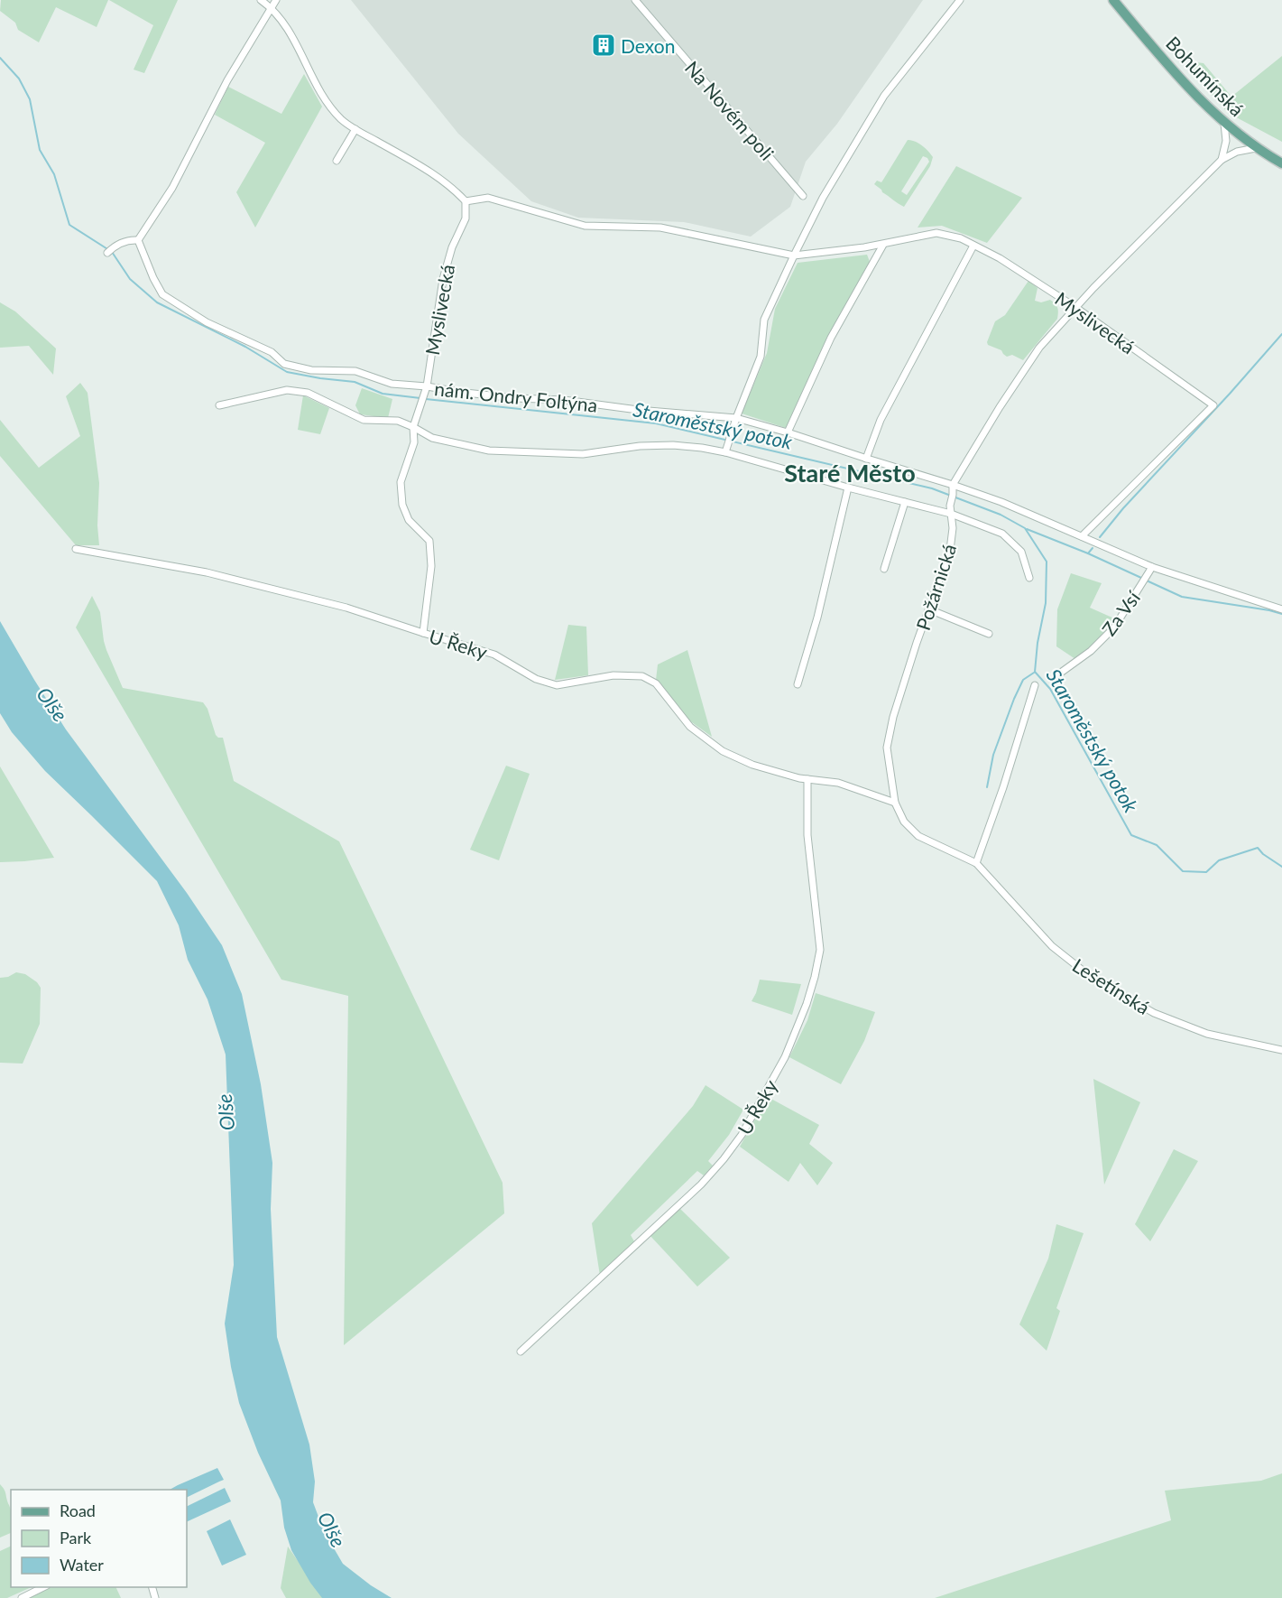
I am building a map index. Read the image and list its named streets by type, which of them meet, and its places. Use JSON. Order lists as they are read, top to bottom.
{
  "streets": {
    "main road": ["Bohumínská"],
    "street": [
      "Na Novém poli",
      "Myslivecká",
      "nám. Ondry Foltýna",
      "Požárnická",
      "Za Vsí",
      "U Řeky",
      "Lešetínská"
    ]
  },
  "crossings": [
    ["Myslivecká", "nám. Ondry Foltýna"],
    ["Myslivecká", "U Řeky"],
    ["nám. Ondry Foltýna", "Požárnická"],
    ["nám. Ondry Foltýna", "Za Vsí"],
    ["Požárnická", "U Řeky"],
    ["Požárnická", "Lešetínská"],
    ["U Řeky", "Lešetínská"]
  ],
  "districts": ["Staré Město"],
  "water": ["Staroměstský potok", "Olše"],
  "places": {
    "building": ["Dexon"]
  },
  "legend": ["Road", "Park", "Water"]
}
